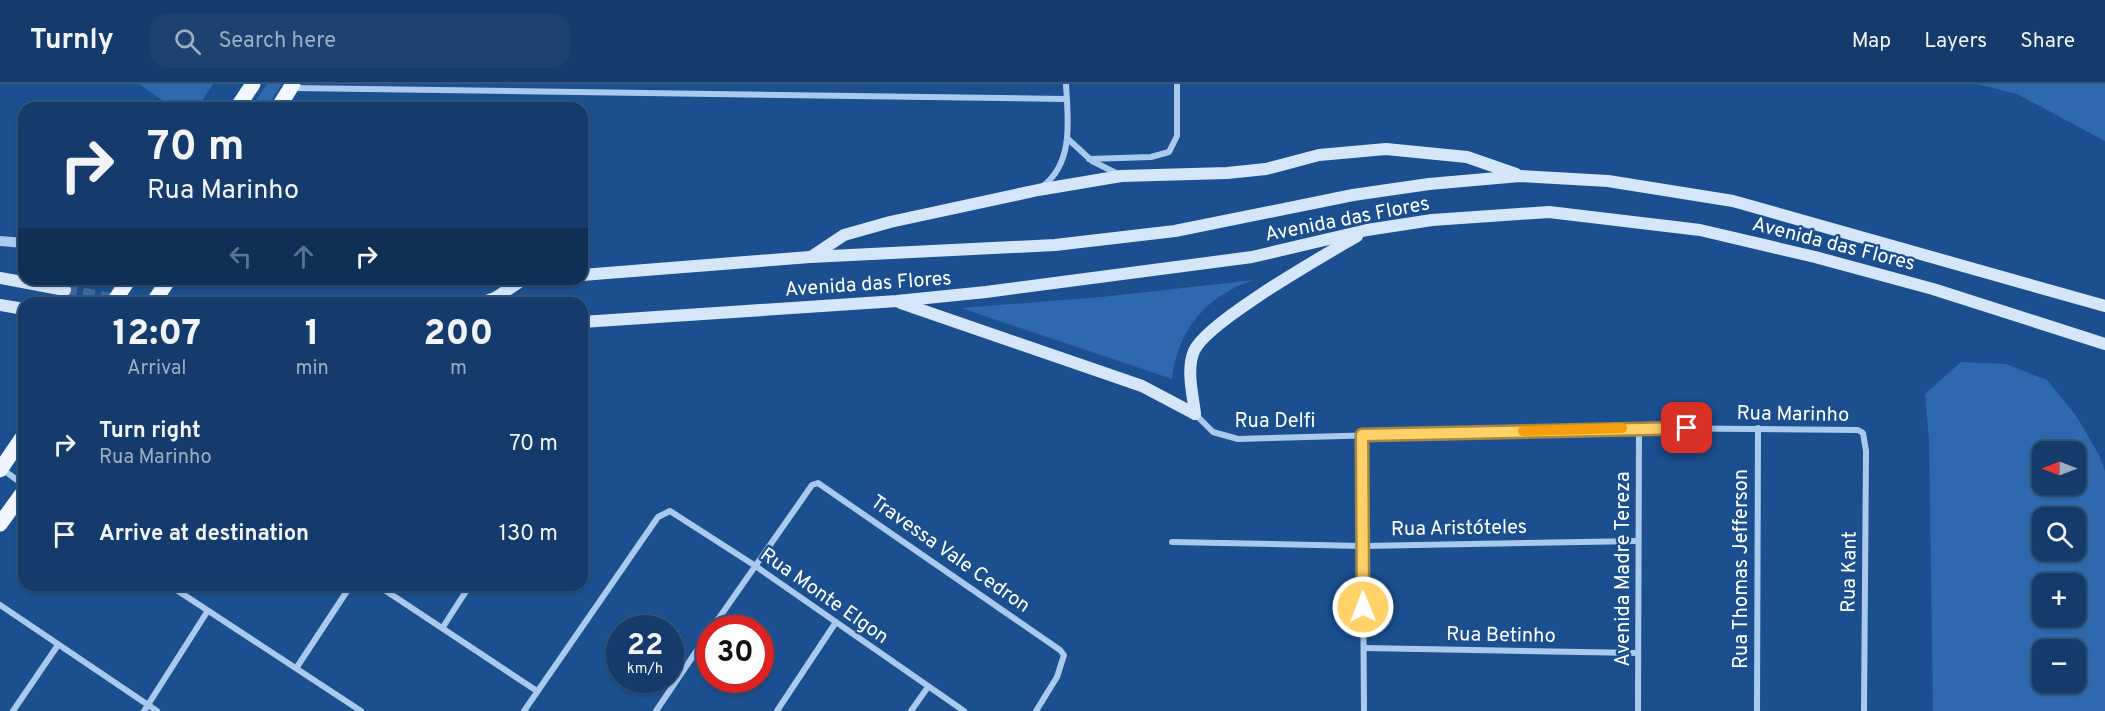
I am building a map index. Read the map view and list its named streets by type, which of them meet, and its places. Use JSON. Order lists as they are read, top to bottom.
{
  "streets": {
    "main road": ["Avenida das Flores"],
    "street": [
      "Rua Marinho",
      "Rua Delfi",
      "Rua Aristóteles",
      "Travessa Vale Cedron",
      "Avenida Madre Tereza",
      "Rua Thomas Jefferson",
      "Rua Kant",
      "Rua Monte Elgon",
      "Rua Betinho"
    ]
  },
  "crossings": [
    ["Rua Marinho", "Rua Delfi"],
    ["Rua Marinho", "Avenida Madre Tereza"],
    ["Rua Marinho", "Rua Thomas Jefferson"],
    ["Rua Marinho", "Rua Kant"],
    ["Rua Aristóteles", "Avenida Madre Tereza"],
    ["Travessa Vale Cedron", "Rua Monte Elgon"],
    ["Avenida Madre Tereza", "Rua Betinho"]
  ],
  "north": "left",
  "page": {
    "header": "Turnly",
    "search": "Search here",
    "nav": ["Map", "Layers", "Share"],
    "turn": ["70 m", "Rua Marinho"],
    "eta": [
      "12:07",
      "Arrival",
      "1",
      "min",
      "200",
      "m"
    ],
    "list": [
      {
        "name": "Turn right",
        "note": "Rua Marinho",
        "value": "70 m"
      },
      {
        "name": "Arrive at destination",
        "value": "130 m"
      }
    ],
    "map_buttons": ["+", "−"],
    "speed": "22 km/h",
    "limit": "30"
  }
}
